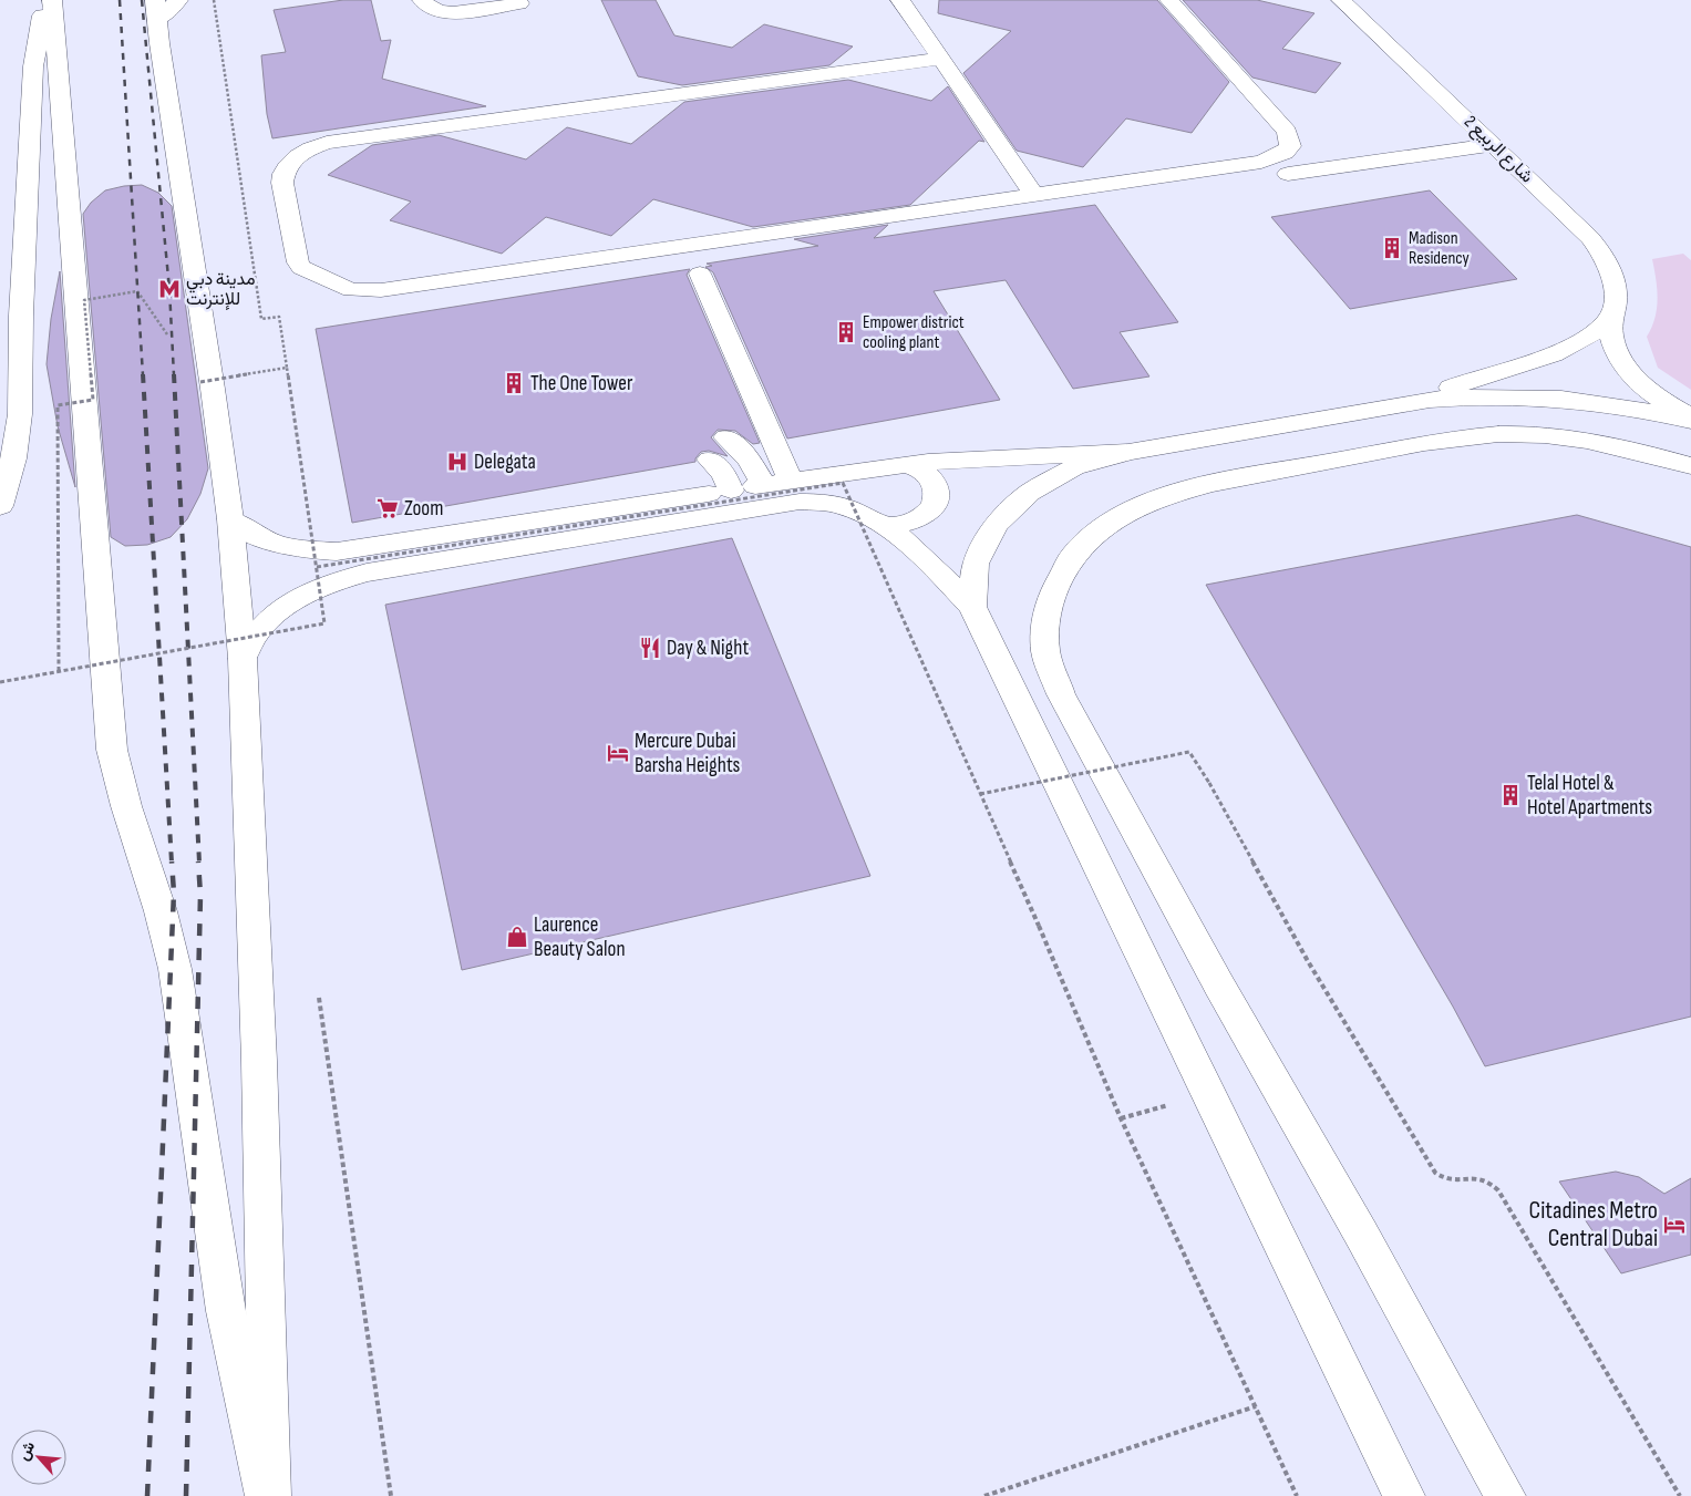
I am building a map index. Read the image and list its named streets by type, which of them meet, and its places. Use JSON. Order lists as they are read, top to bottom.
{
  "streets": {
    "main road": ["شارع الربيع 2"]
  },
  "places": {
    "building": [
      "Madison Residency",
      "Empower district cooling plant",
      "The One Tower",
      "Telal Hotel & Hotel Apartments"
    ],
    "metro station": ["مدينة دبي للإنترنت"],
    "hospital": ["Delegata"],
    "supermarket": ["Zoom"],
    "restaurant": ["Day & Night"],
    "hotel": ["Mercure Dubai Barsha Heights", "Citadines Metro Central Dubai"],
    "shop": ["Laurence Beauty Salon"]
  },
  "north": "top left"
}
